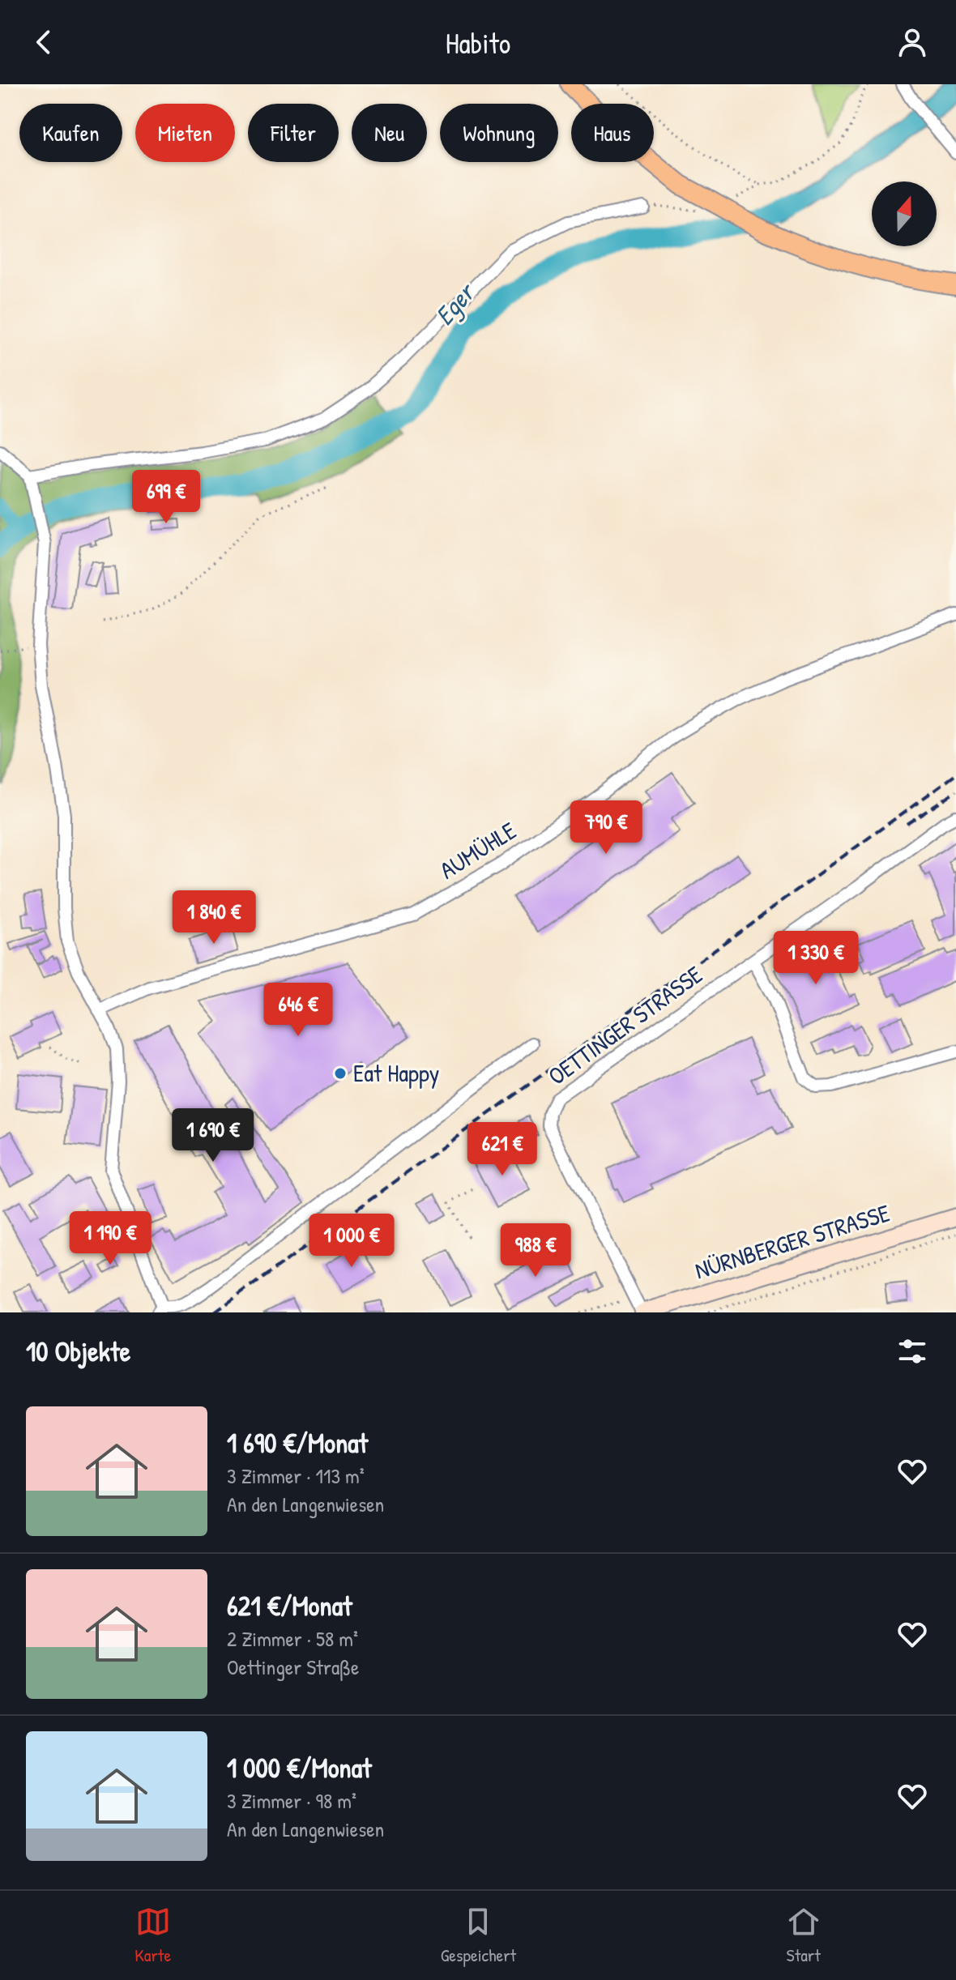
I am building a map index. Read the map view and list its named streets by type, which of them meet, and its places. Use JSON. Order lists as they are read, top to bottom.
{
  "streets": {
    "main road": ["NÜRNBERGER STRASSE"],
    "street": ["AUMÜHLE", "OETTINGER STRASSE"]
  },
  "crossings": [
    ["OETTINGER STRASSE", "NÜRNBERGER STRASSE"]
  ],
  "water": ["Eger"],
  "places": ["Eat Happy"],
  "north": "top",
  "page": {
    "header": "Habito",
    "chip": [
      "Kaufen",
      "Mieten",
      "Filter",
      "Neu",
      "Wohnung",
      "Haus"
    ],
    "price": [
      "699 €",
      "790 €",
      "1 840 €",
      "1 330 €",
      "646 €",
      "1 690 €",
      "621 €",
      "1 190 €",
      "1 000 €",
      "988 €"
    ],
    "heading": "10 Objekte",
    "list": [
      {
        "name": "1 690 €/Monat",
        "note": "3 Zimmer · 113 m² · An den Langenwiesen"
      },
      {
        "name": "621 €/Monat",
        "note": "2 Zimmer · 58 m² · Oettinger Straße"
      },
      {
        "name": "1 000 €/Monat",
        "note": "3 Zimmer · 98 m² · An den Langenwiesen"
      }
    ],
    "tabs": ["Karte", "Gespeichert", "Start"]
  }
}
